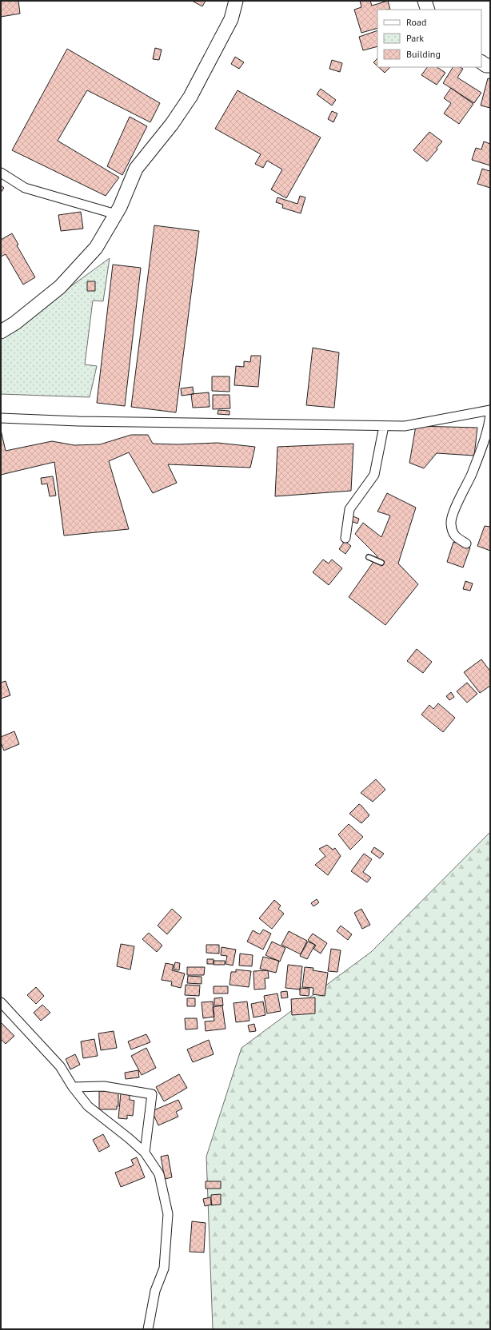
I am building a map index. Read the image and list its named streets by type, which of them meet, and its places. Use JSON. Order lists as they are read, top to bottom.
{
  "legend": ["Road", "Park", "Building"]
}
